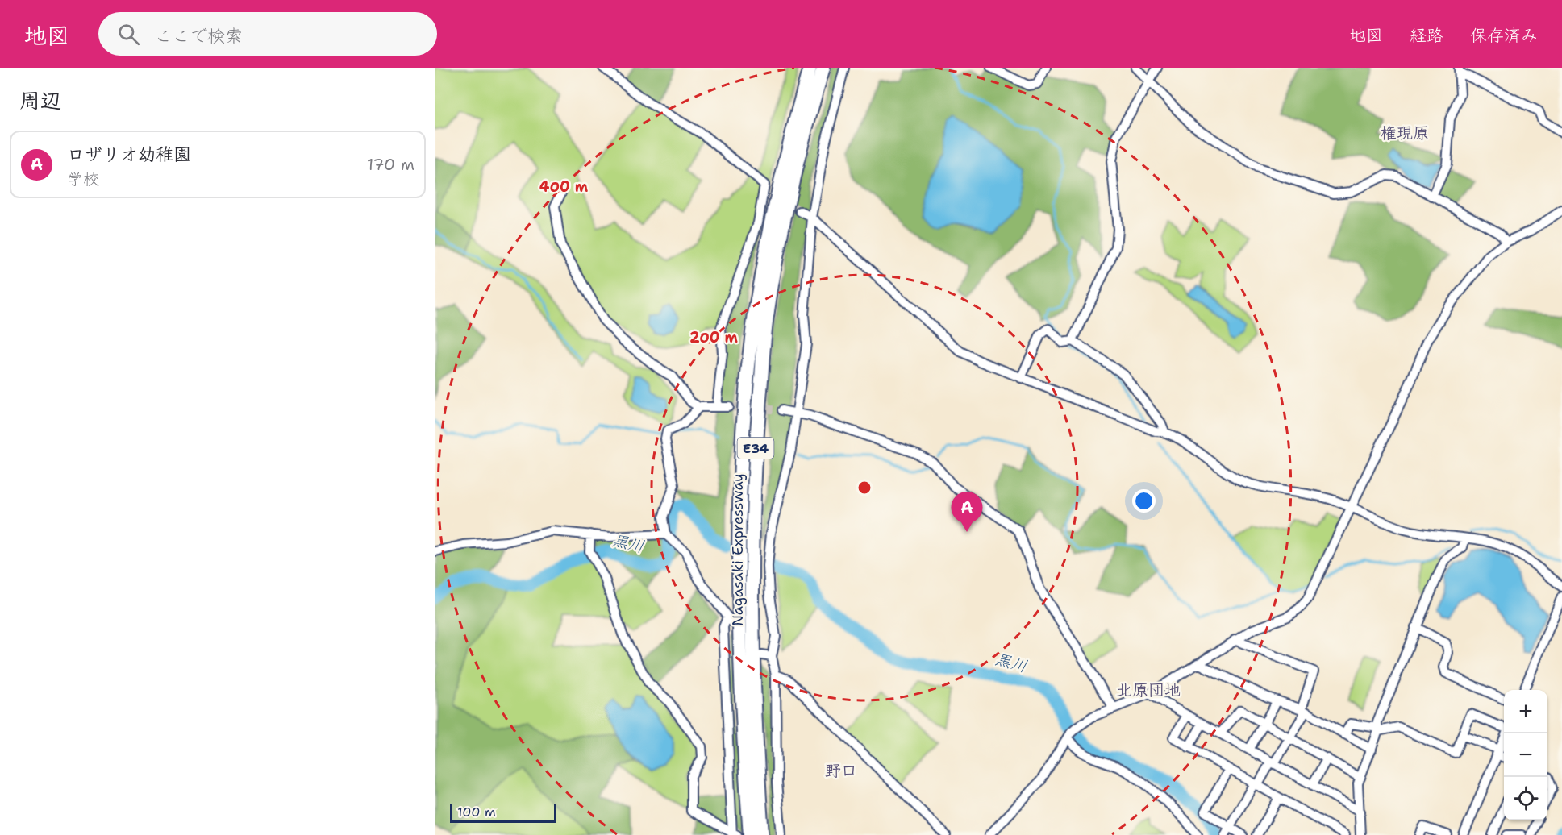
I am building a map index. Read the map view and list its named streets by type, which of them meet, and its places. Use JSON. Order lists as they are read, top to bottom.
{
  "streets": {
    "highway": ["E34", "Nagasaki Expressway"]
  },
  "districts": ["権現原", "北原団地", "野口"],
  "water": ["黒川"],
  "scale_bar": "100 m",
  "page": {
    "header": "地図",
    "search": "ここで検索",
    "nav": ["地図", "経路", "保存済み"],
    "heading": "周辺",
    "list": [
      {
        "mark": "A",
        "name": "ロザリオ幼稚園",
        "note": "学校",
        "value": "170 m"
      }
    ],
    "pins": "A",
    "map_buttons": ["+", "−"],
    "scale": "100 m"
  },
  "rings": ["400 m", "200 m"]
}
